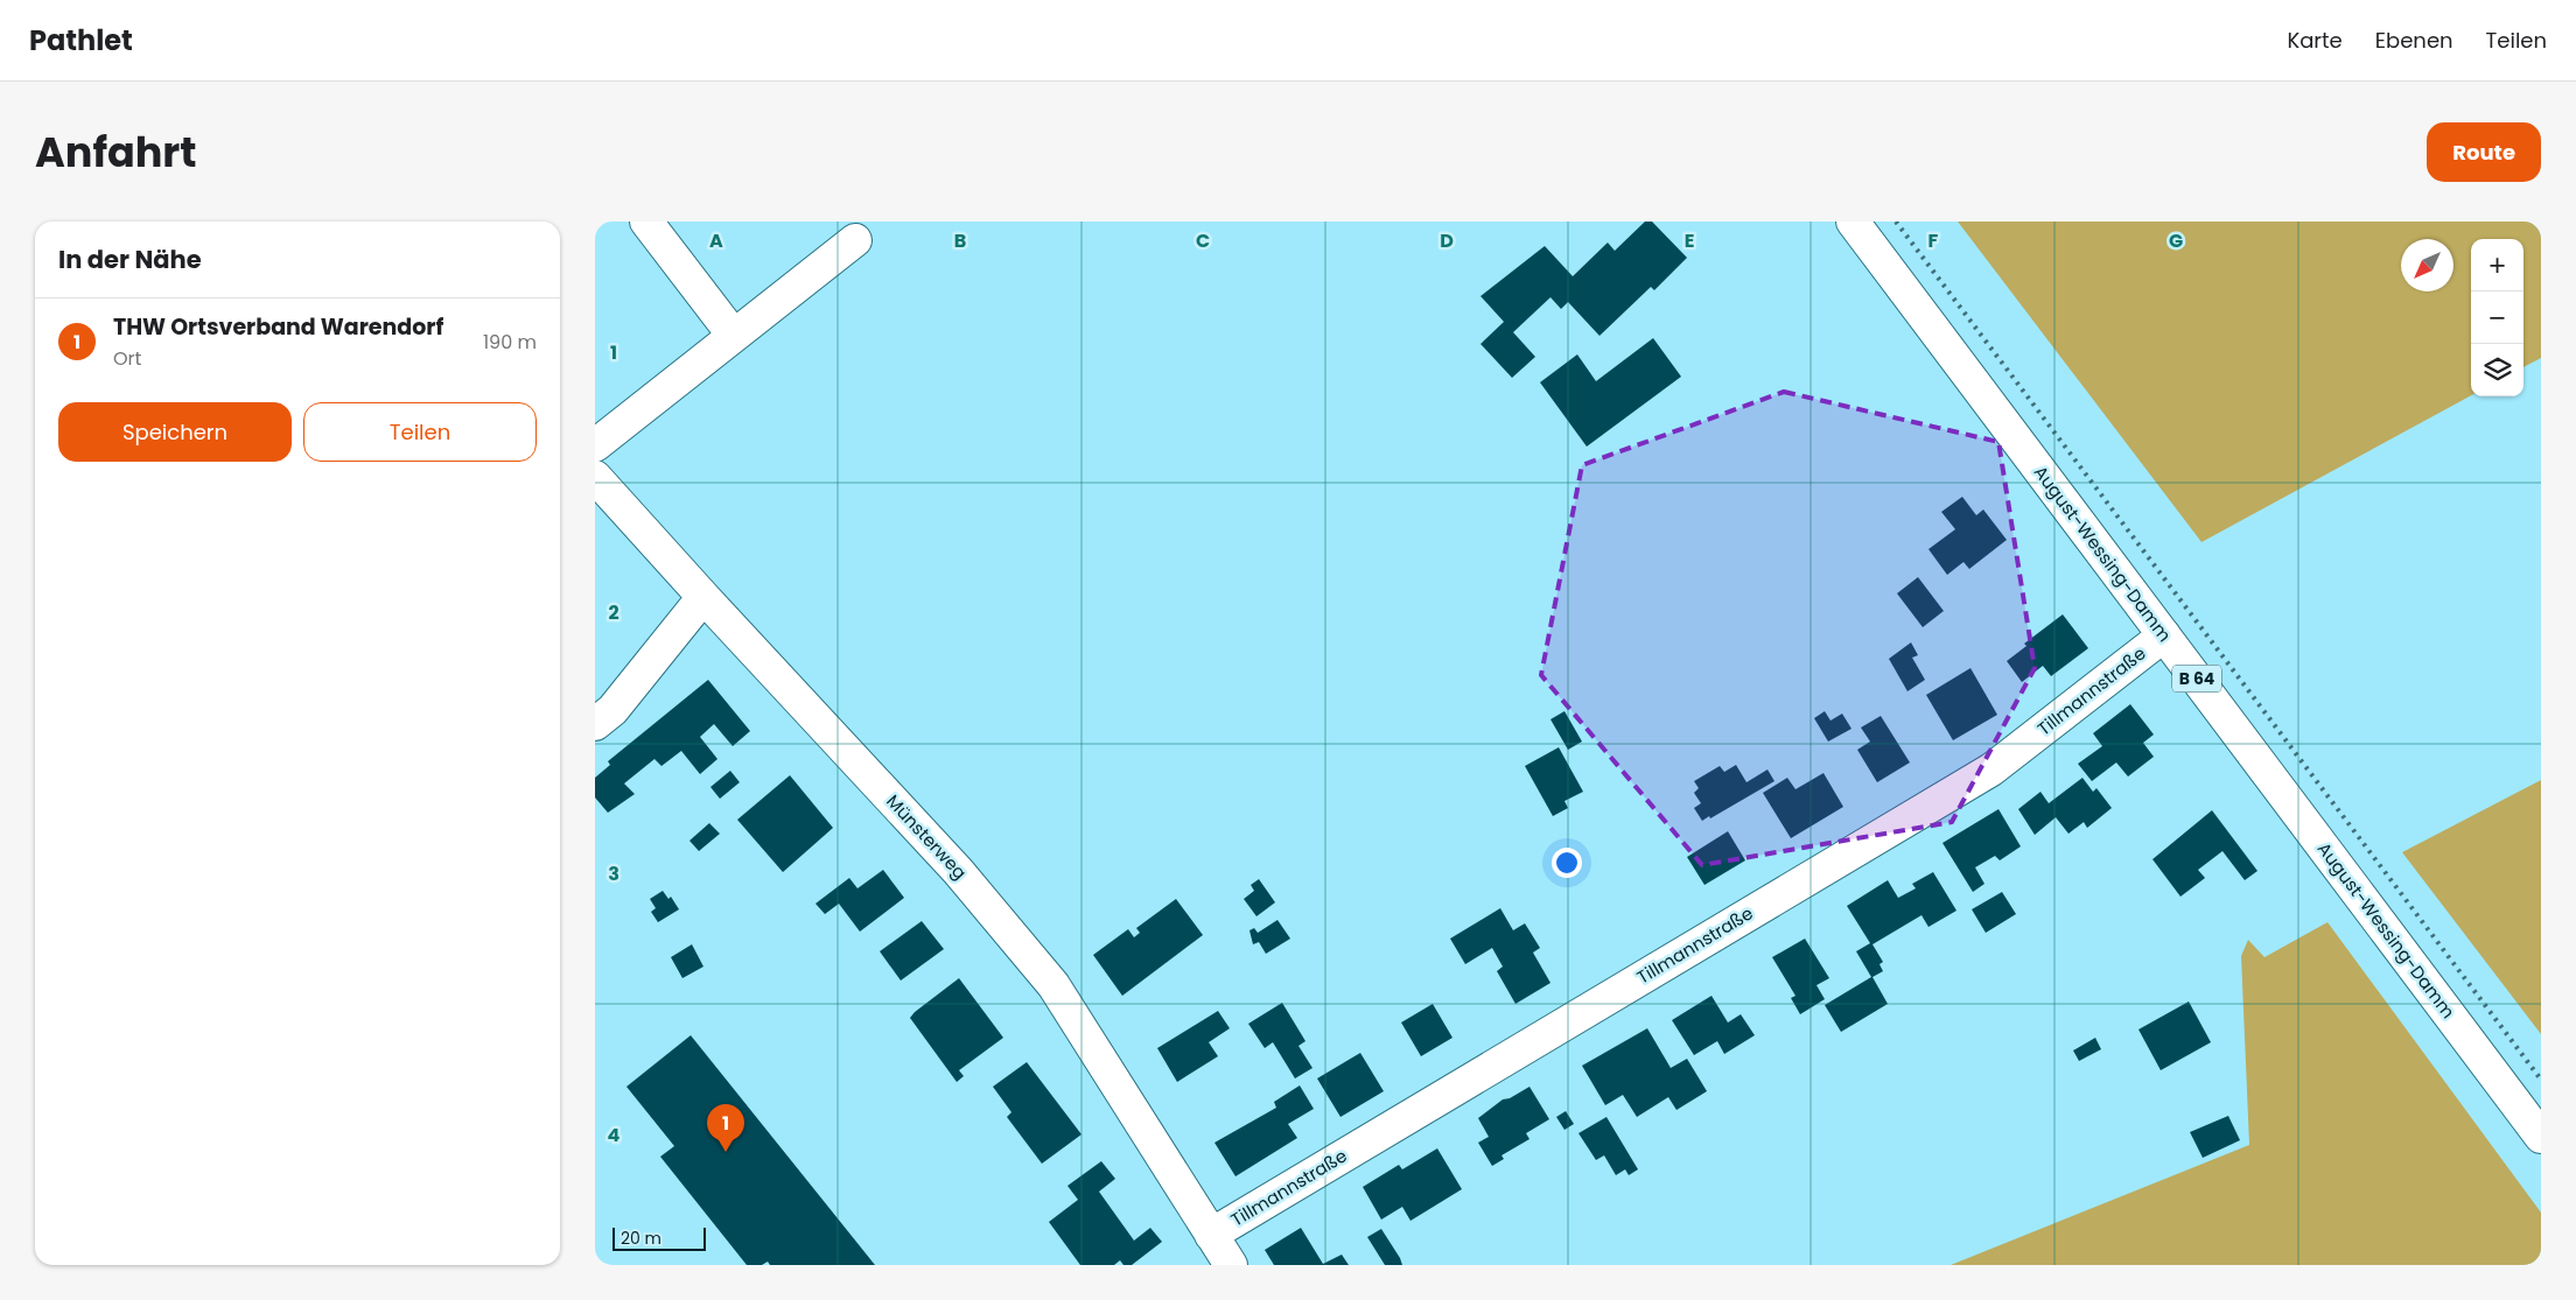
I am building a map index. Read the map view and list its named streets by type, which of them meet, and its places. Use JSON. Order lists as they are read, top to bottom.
{
  "streets": {
    "street": [
      "August-Wessing-Damm",
      "B 64",
      "Tillmannstraße",
      "Münsterweg"
    ]
  },
  "crossings": [
    ["August-Wessing-Damm", "Tillmannstraße"],
    ["Tillmannstraße", "Münsterweg"]
  ],
  "scale_bar": "20 m",
  "north": "bottom left",
  "page": {
    "header": "Pathlet",
    "nav": ["Karte", "Ebenen", "Teilen"],
    "title": "Anfahrt",
    "buttons": [
      "Route",
      ["Speichern", "Teilen"]
    ],
    "heading": "In der Nähe",
    "map_buttons": ["+", "−"],
    "list": [
      {
        "mark": "1",
        "name": "THW Ortsverband Warendorf",
        "note": "Ort",
        "value": "190 m"
      }
    ],
    "pins": "1",
    "scale": "20 m"
  },
  "grid": {
    "columns": [
      "A",
      "B",
      "C",
      "D",
      "E",
      "F",
      "G"
    ],
    "rows": [
      "1",
      "2",
      "3",
      "4"
    ]
  }
}
